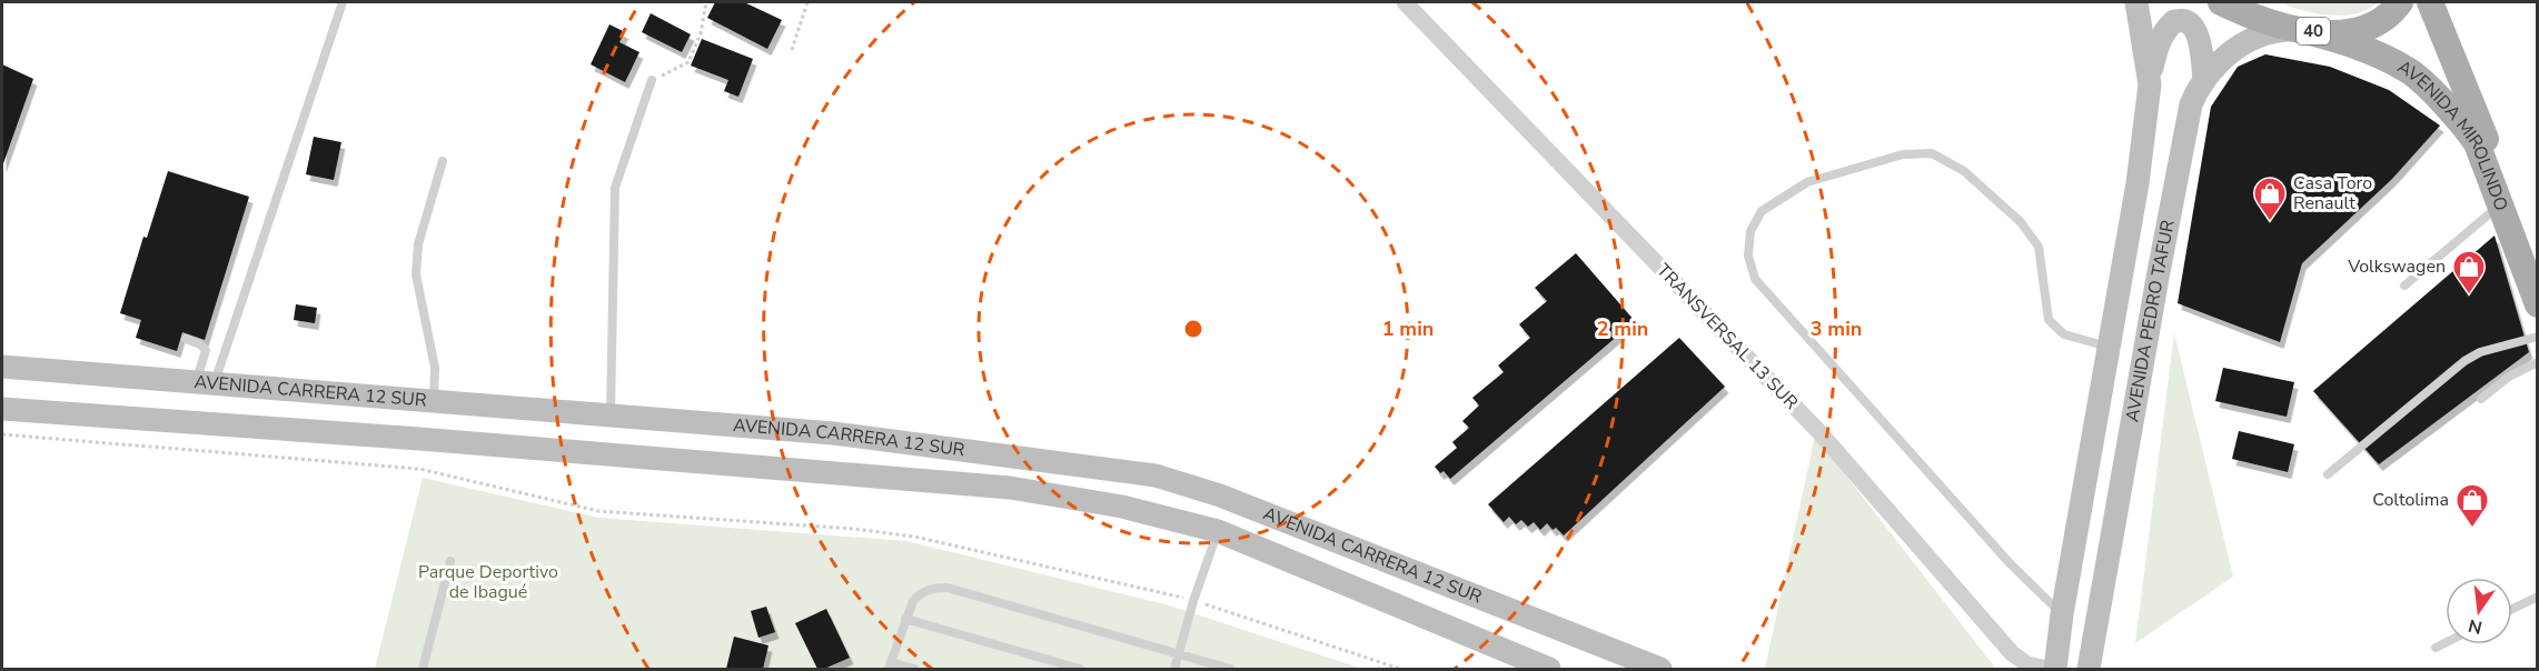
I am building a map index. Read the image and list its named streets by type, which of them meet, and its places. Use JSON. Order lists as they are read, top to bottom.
{
  "streets": {
    "main road": ["40", "AVENIDA MIROLINDO"],
    "street": ["AVENIDA PEDRO TAFUR", "TRANSVERSAL 13 SUR", "AVENIDA CARRERA 12 SUR"]
  },
  "crossings": [
    ["40", "AVENIDA MIROLINDO"],
    ["40", "AVENIDA PEDRO TAFUR"],
    ["AVENIDA MIROLINDO", "AVENIDA PEDRO TAFUR"]
  ],
  "parks": ["Parque Deportivo de Ibagué"],
  "places": {
    "shop": ["Casa Toro Renault", "Volkswagen", "Coltolima"]
  },
  "north": "bottom",
  "rings": ["1 min", "2 min", "3 min"]
}
